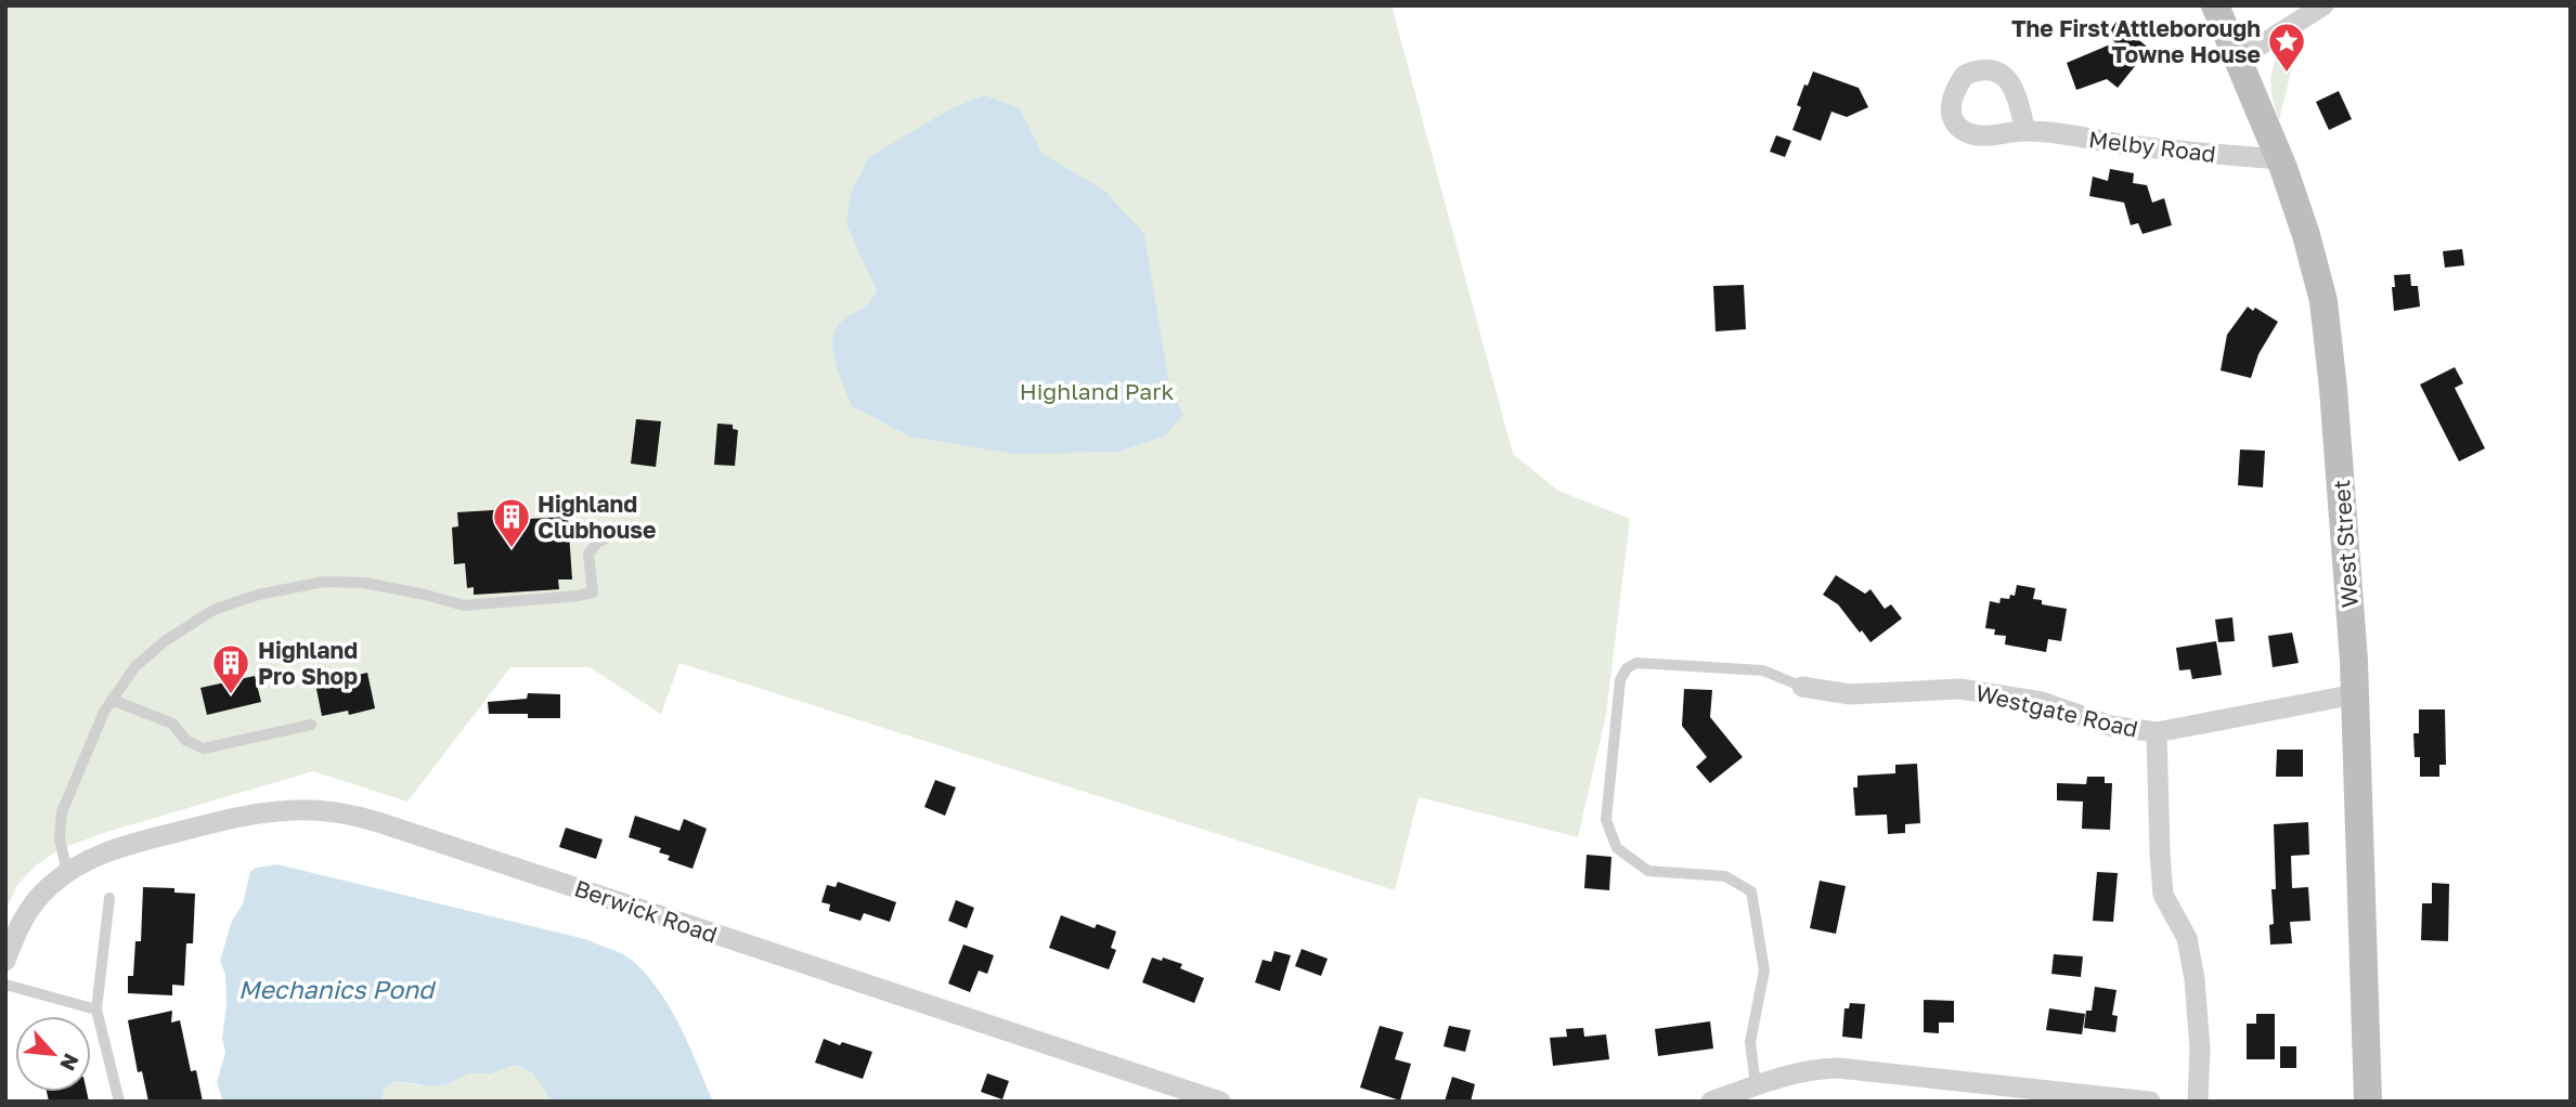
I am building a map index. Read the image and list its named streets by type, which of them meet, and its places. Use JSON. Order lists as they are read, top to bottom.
{
  "streets": {
    "main road": ["West Street"],
    "street": ["Melby Road", "Westgate Road", "Berwick Road"]
  },
  "crossings": [
    ["Melby Road", "West Street"],
    ["West Street", "Westgate Road"]
  ],
  "water": ["Mechanics Pond"],
  "parks": ["Highland Park"],
  "places": {
    "place": ["The First Attleborough Towne House"],
    "building": ["Highland Clubhouse", "Highland Pro Shop"]
  },
  "north": "bottom right"
}
